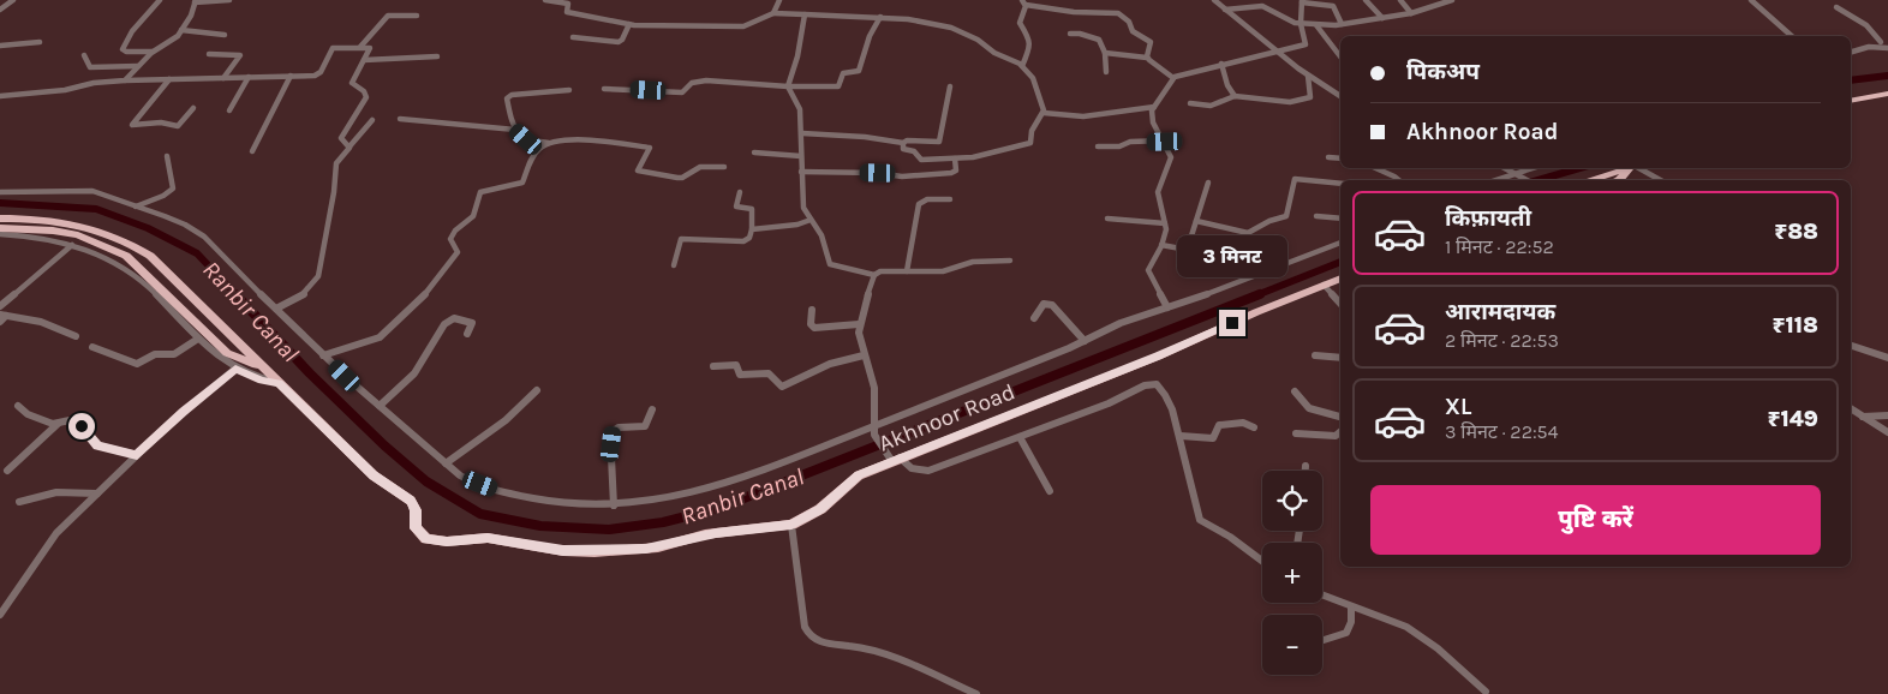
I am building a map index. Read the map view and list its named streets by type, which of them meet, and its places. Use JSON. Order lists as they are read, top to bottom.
{
  "streets": {
    "highway": ["Akhnoor Road"]
  },
  "water": ["Ranbir Canal"],
  "page": {
    "banner": ["पिकअप", "Akhnoor Road"],
    "list": [
      {
        "name": "किफ़ायती",
        "note": "1 मिनट · 22:52",
        "value": "₹88"
      },
      {
        "name": "आरामदायक",
        "note": "2 मिनट · 22:53",
        "value": "₹118"
      },
      {
        "name": "XL",
        "note": "3 मिनट · 22:54",
        "value": "₹149"
      }
    ],
    "bubble": "3 मिनट",
    "map_buttons": ["+", "−"],
    "buttons": "पुष्टि करें"
  }
}
